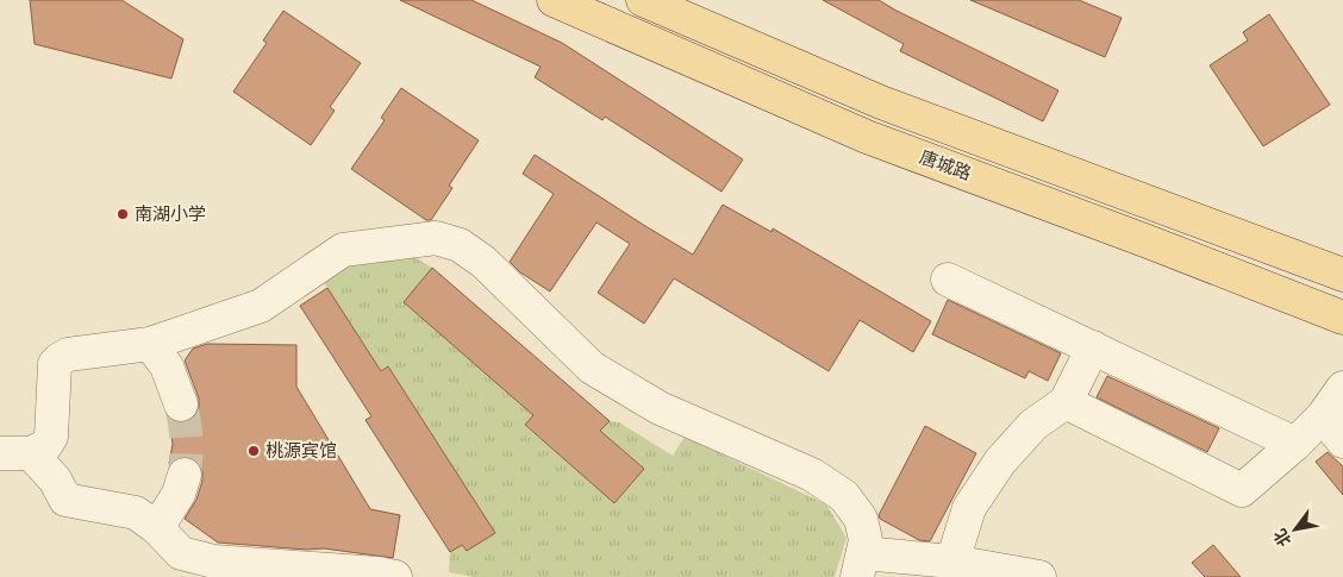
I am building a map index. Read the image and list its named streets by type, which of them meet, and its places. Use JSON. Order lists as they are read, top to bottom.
{
  "streets": {
    "main road": ["唐城路"]
  },
  "places": ["南湖小学", "桃源宾馆"],
  "north": "bottom left"
}
